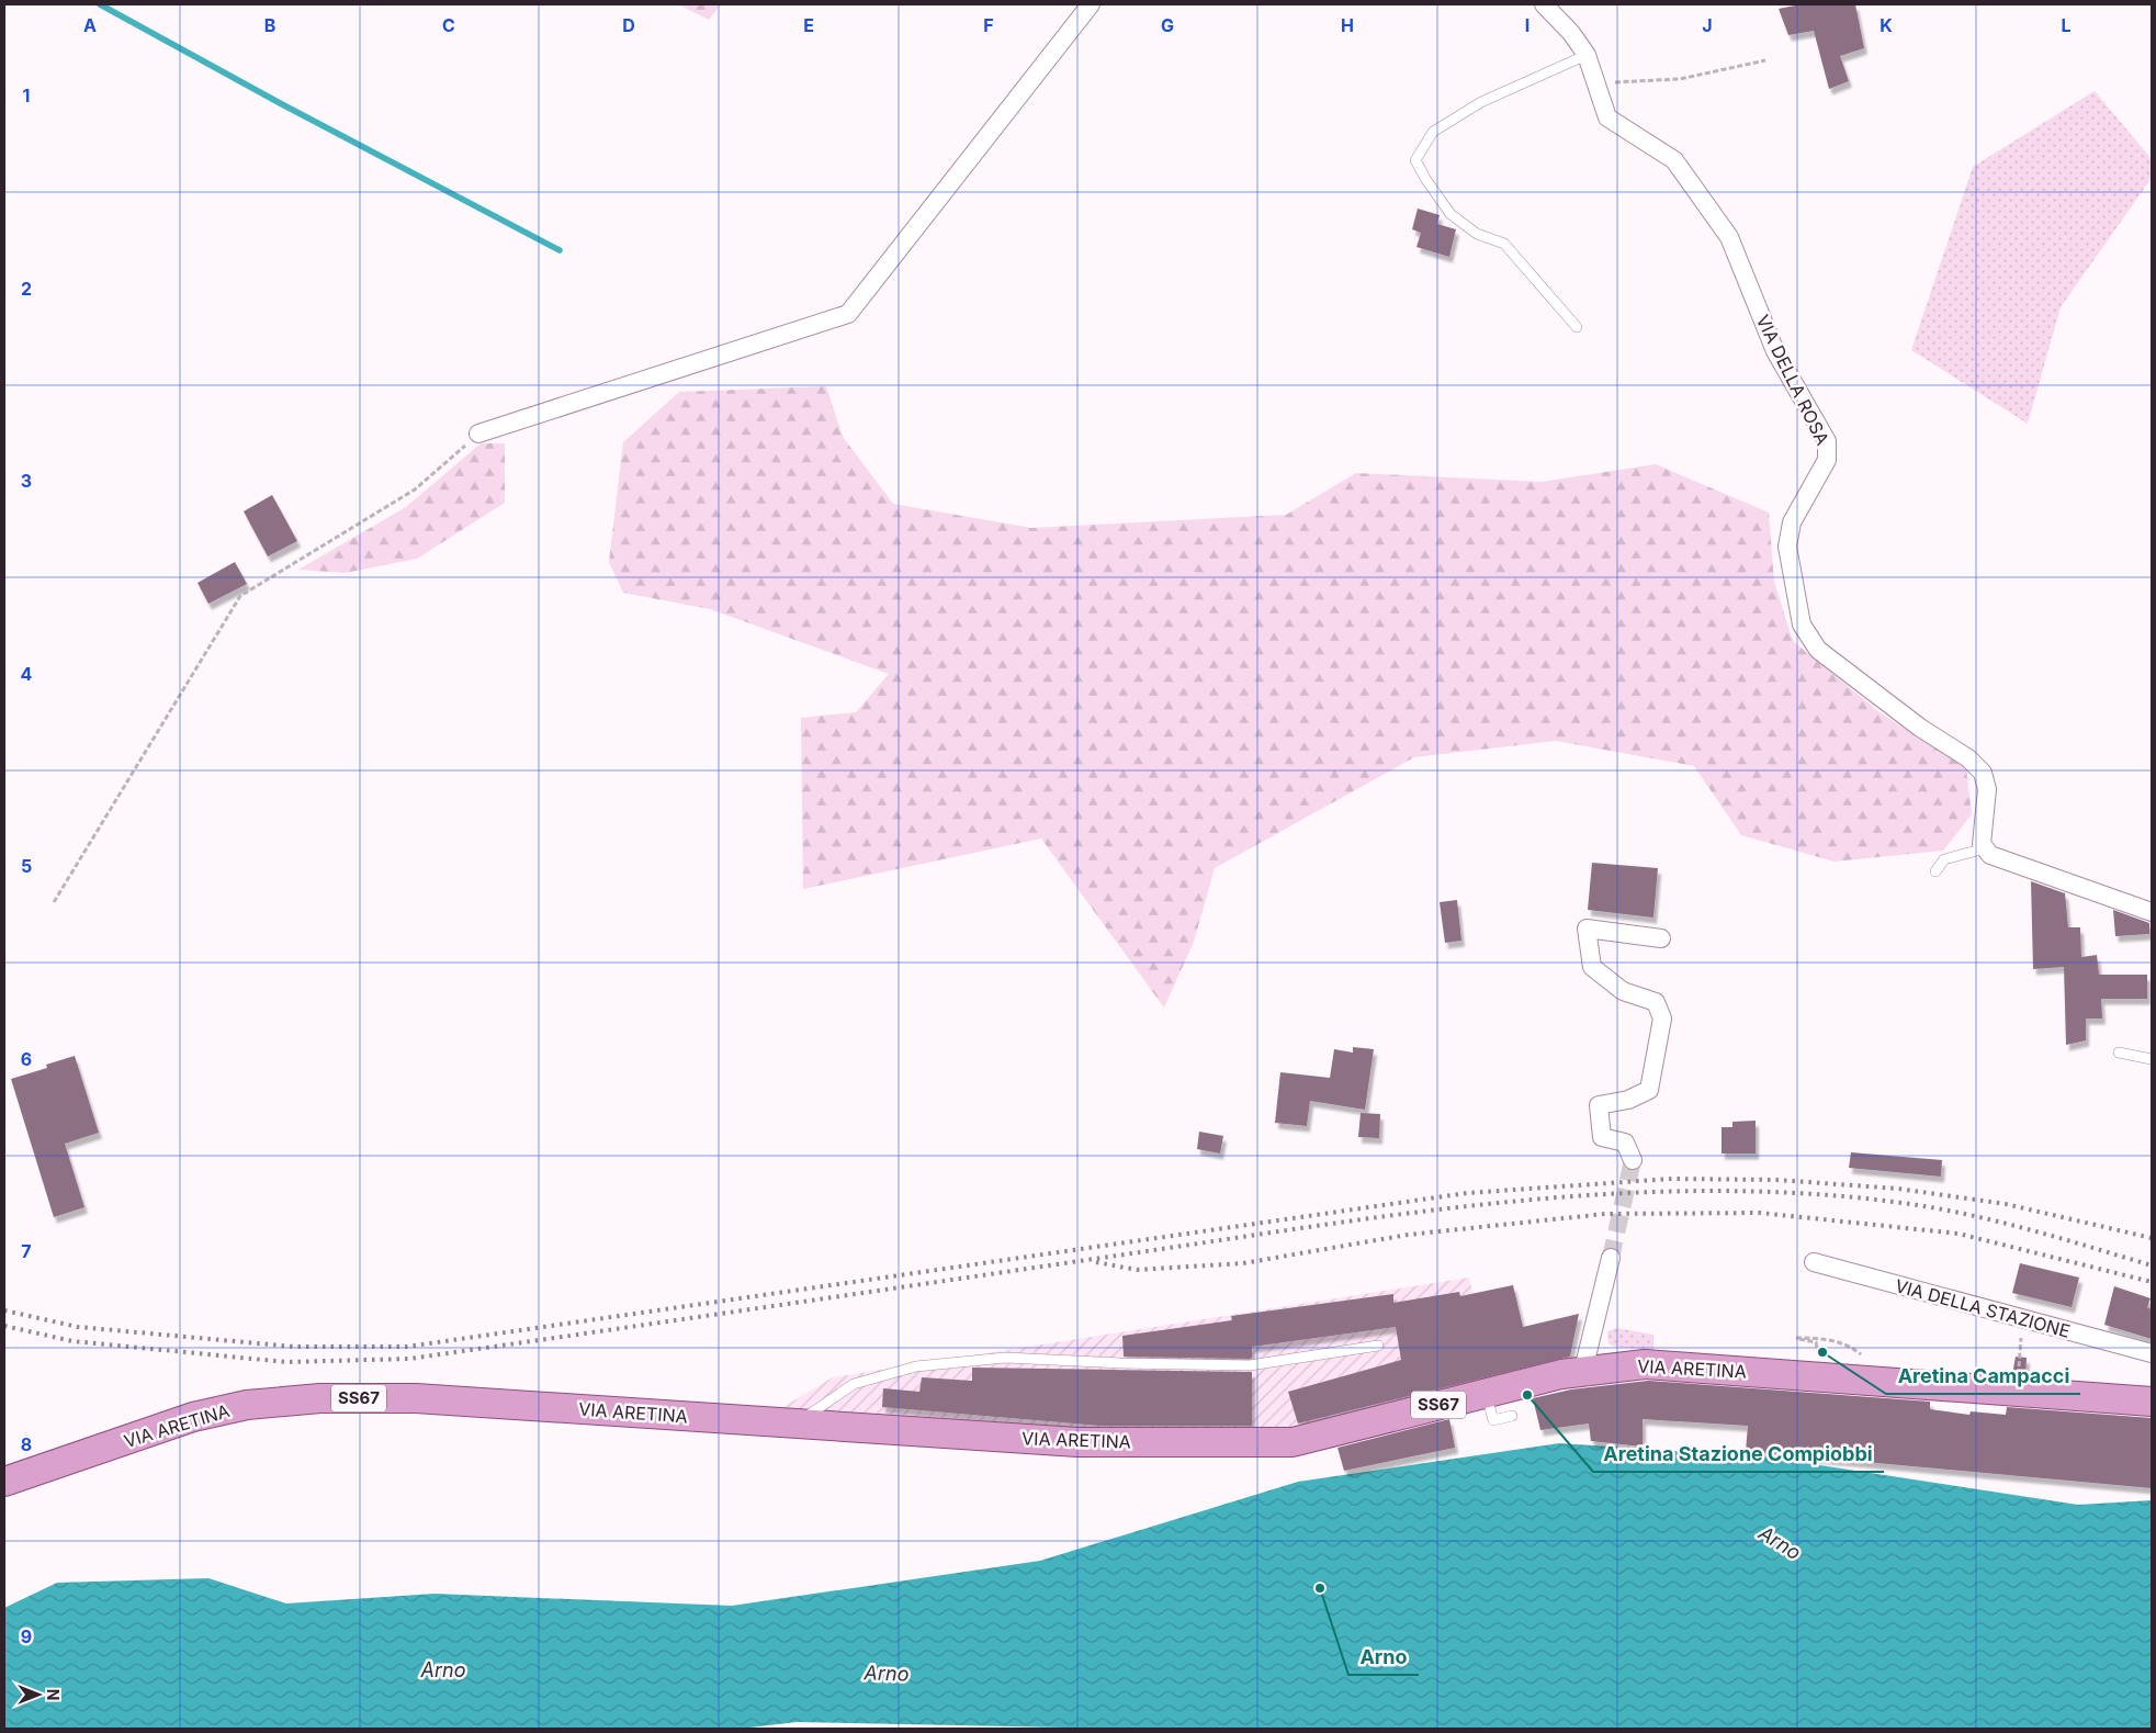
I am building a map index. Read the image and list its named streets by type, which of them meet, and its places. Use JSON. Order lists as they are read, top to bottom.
{
  "streets": {
    "main road": ["VIA ARETINA", "SS67"],
    "street": ["VIA DELLA ROSA", "VIA DELLA STAZIONE"]
  },
  "water": ["Arno"],
  "places": ["Aretina Campacci", "Aretina Stazione Compiobbi", "Arno"],
  "north": "right",
  "grid": {
    "columns": [
      "A",
      "B",
      "C",
      "D",
      "E",
      "F",
      "G",
      "H",
      "I",
      "J",
      "K",
      "L"
    ],
    "rows": [
      "1",
      "2",
      "3",
      "4",
      "5",
      "6",
      "7",
      "8",
      "9"
    ]
  }
}
